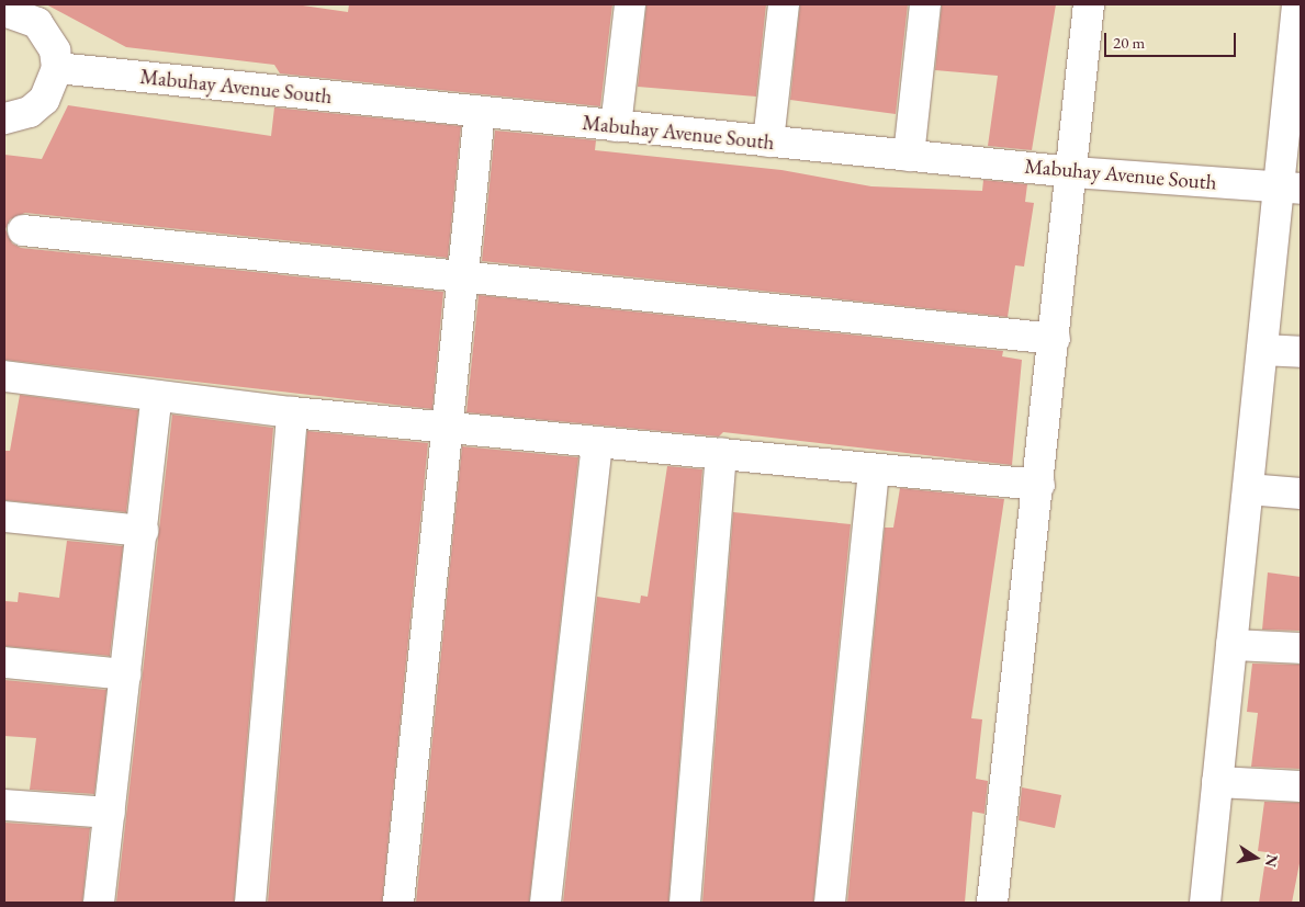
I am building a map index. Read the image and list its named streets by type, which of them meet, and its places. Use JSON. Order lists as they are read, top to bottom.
{
  "streets": {
    "street": ["Mabuhay Avenue South"]
  },
  "scale_bar": "20 m",
  "north": "right"
}
